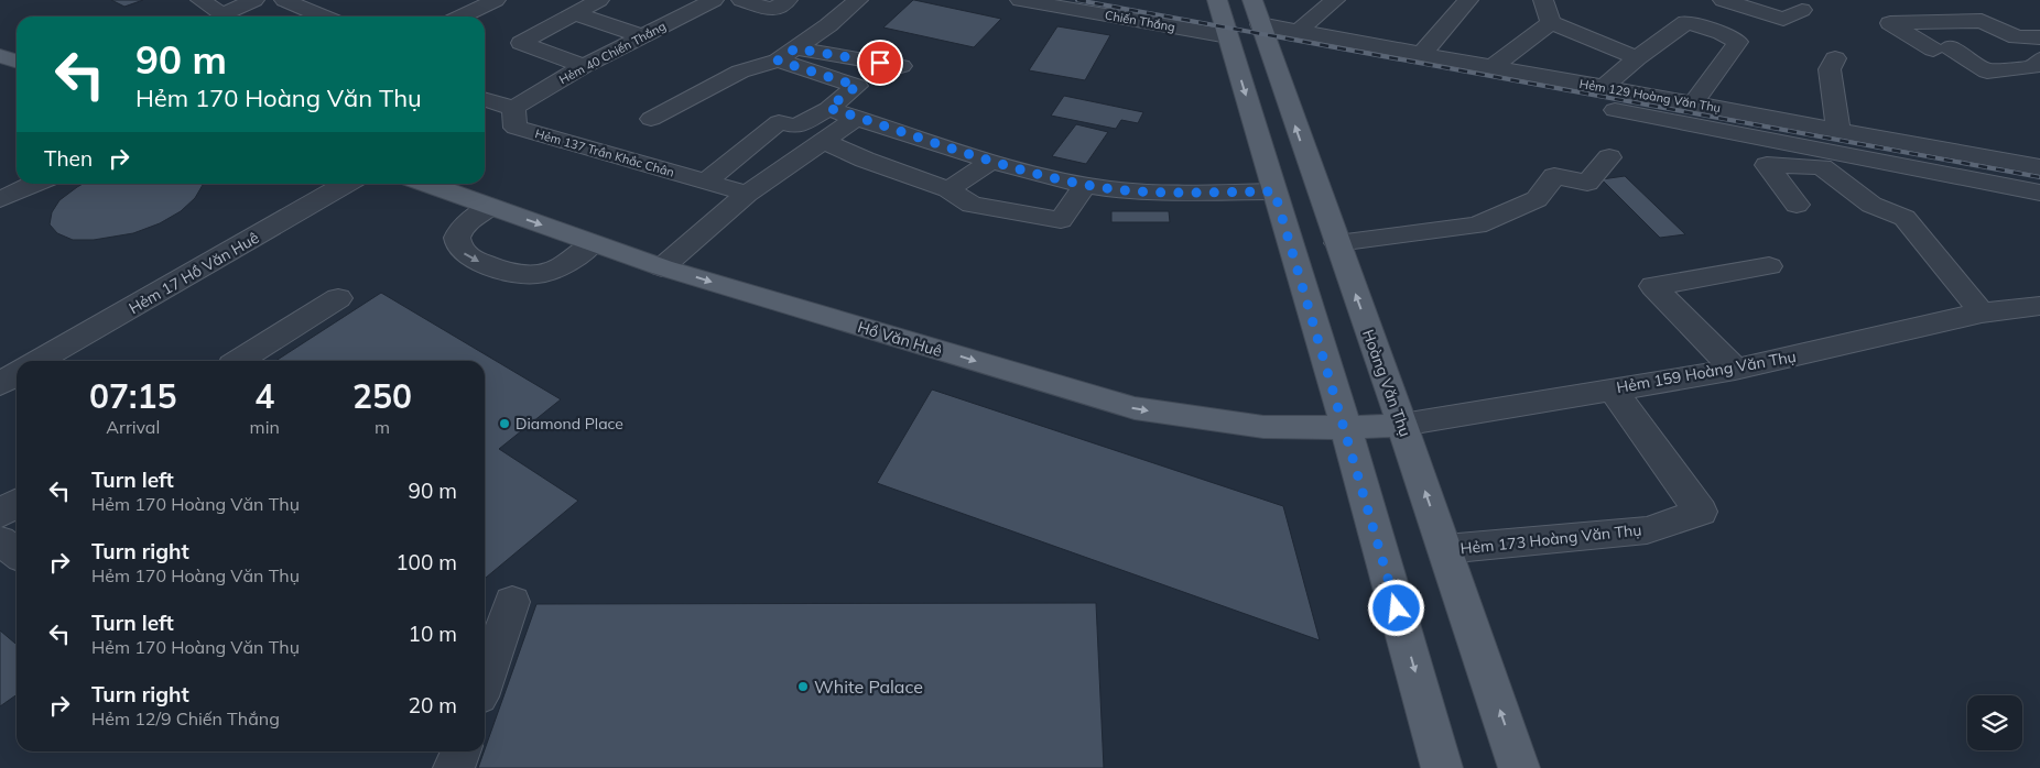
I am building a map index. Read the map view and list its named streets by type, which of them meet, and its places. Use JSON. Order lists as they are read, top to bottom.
{
  "streets": {
    "main road": ["Hồ Văn Huê", "Hoàng Văn Thụ"],
    "street": [
      "Chiến Thắng",
      "Hẻm 40 Chiến Thắng",
      "Hẻm 129 Hoàng Văn Thụ",
      "Hẻm 137 Trần Khắc Chân",
      "Hẻm 17 Hồ Văn Huê",
      "Hẻm 159 Hoàng Văn Thụ",
      "Hẻm 173 Hoàng Văn Thụ"
    ]
  },
  "crossings": [
    ["Hẻm 40 Chiến Thắng", "Hẻm 137 Trần Khắc Chân"],
    ["Hẻm 129 Hoàng Văn Thụ", "Hoàng Văn Thụ"],
    ["Hồ Văn Huê", "Hẻm 159 Hoàng Văn Thụ"],
    ["Hồ Văn Huê", "Hoàng Văn Thụ"],
    ["Hẻm 159 Hoàng Văn Thụ", "Hoàng Văn Thụ"],
    ["Hẻm 159 Hoàng Văn Thụ", "Hẻm 173 Hoàng Văn Thụ"],
    ["Hoàng Văn Thụ", "Hẻm 173 Hoàng Văn Thụ"]
  ],
  "one_way": ["Hồ Văn Huê"],
  "places": ["Diamond Place", "White Palace"],
  "page": {
    "turn": ["90 m", "Hẻm 170 Hoàng Văn Thụ"],
    "then": "Then",
    "eta": [
      "07:15",
      "Arrival",
      "4",
      "min",
      "250",
      "m"
    ],
    "list": [
      {
        "name": "Turn left",
        "note": "Hẻm 170 Hoàng Văn Thụ",
        "value": "90 m"
      },
      {
        "name": "Turn right",
        "note": "Hẻm 170 Hoàng Văn Thụ",
        "value": "100 m"
      },
      {
        "name": "Turn left",
        "note": "Hẻm 170 Hoàng Văn Thụ",
        "value": "10 m"
      },
      {
        "name": "Turn right",
        "note": "Hẻm 12/9 Chiến Thắng",
        "value": "20 m"
      }
    ]
  }
}
